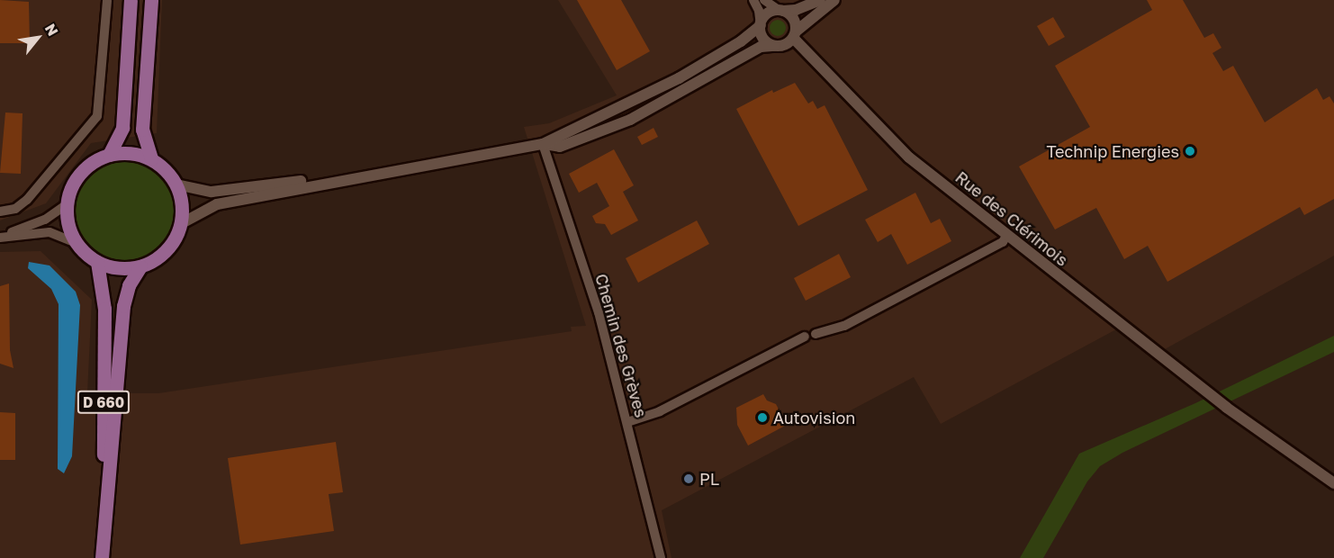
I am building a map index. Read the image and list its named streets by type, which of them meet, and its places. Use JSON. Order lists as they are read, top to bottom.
{
  "streets": {
    "main road": ["D 660"],
    "street": ["Rue des Clérimois", "Chemin des Grèves"]
  },
  "places": ["Technip Energies", "Autovision", "PL"],
  "north": "top right"
}
